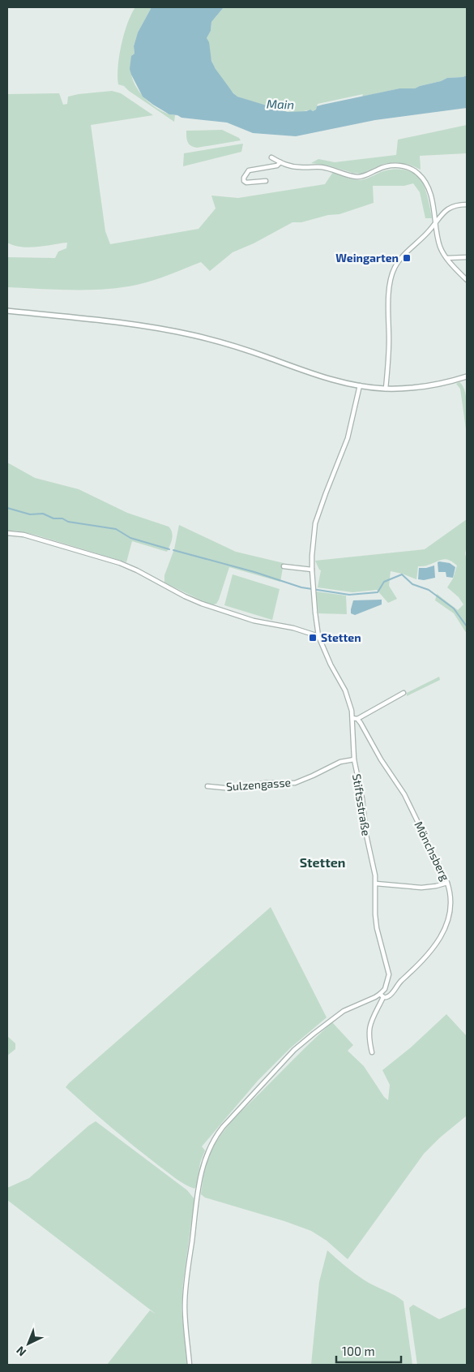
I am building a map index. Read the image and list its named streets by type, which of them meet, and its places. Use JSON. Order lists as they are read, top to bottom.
{
  "streets": {
    "street": ["Sulzengasse", "Stiftsstraße", "Mönchsberg"]
  },
  "crossings": [
    ["Sulzengasse", "Stiftsstraße"],
    ["Stiftsstraße", "Mönchsberg"]
  ],
  "districts": ["Stetten"],
  "water": ["Main"],
  "places": {
    "transit": ["Weingarten", "Stetten"]
  },
  "scale_bar": "100 m",
  "north": "bottom left"
}
